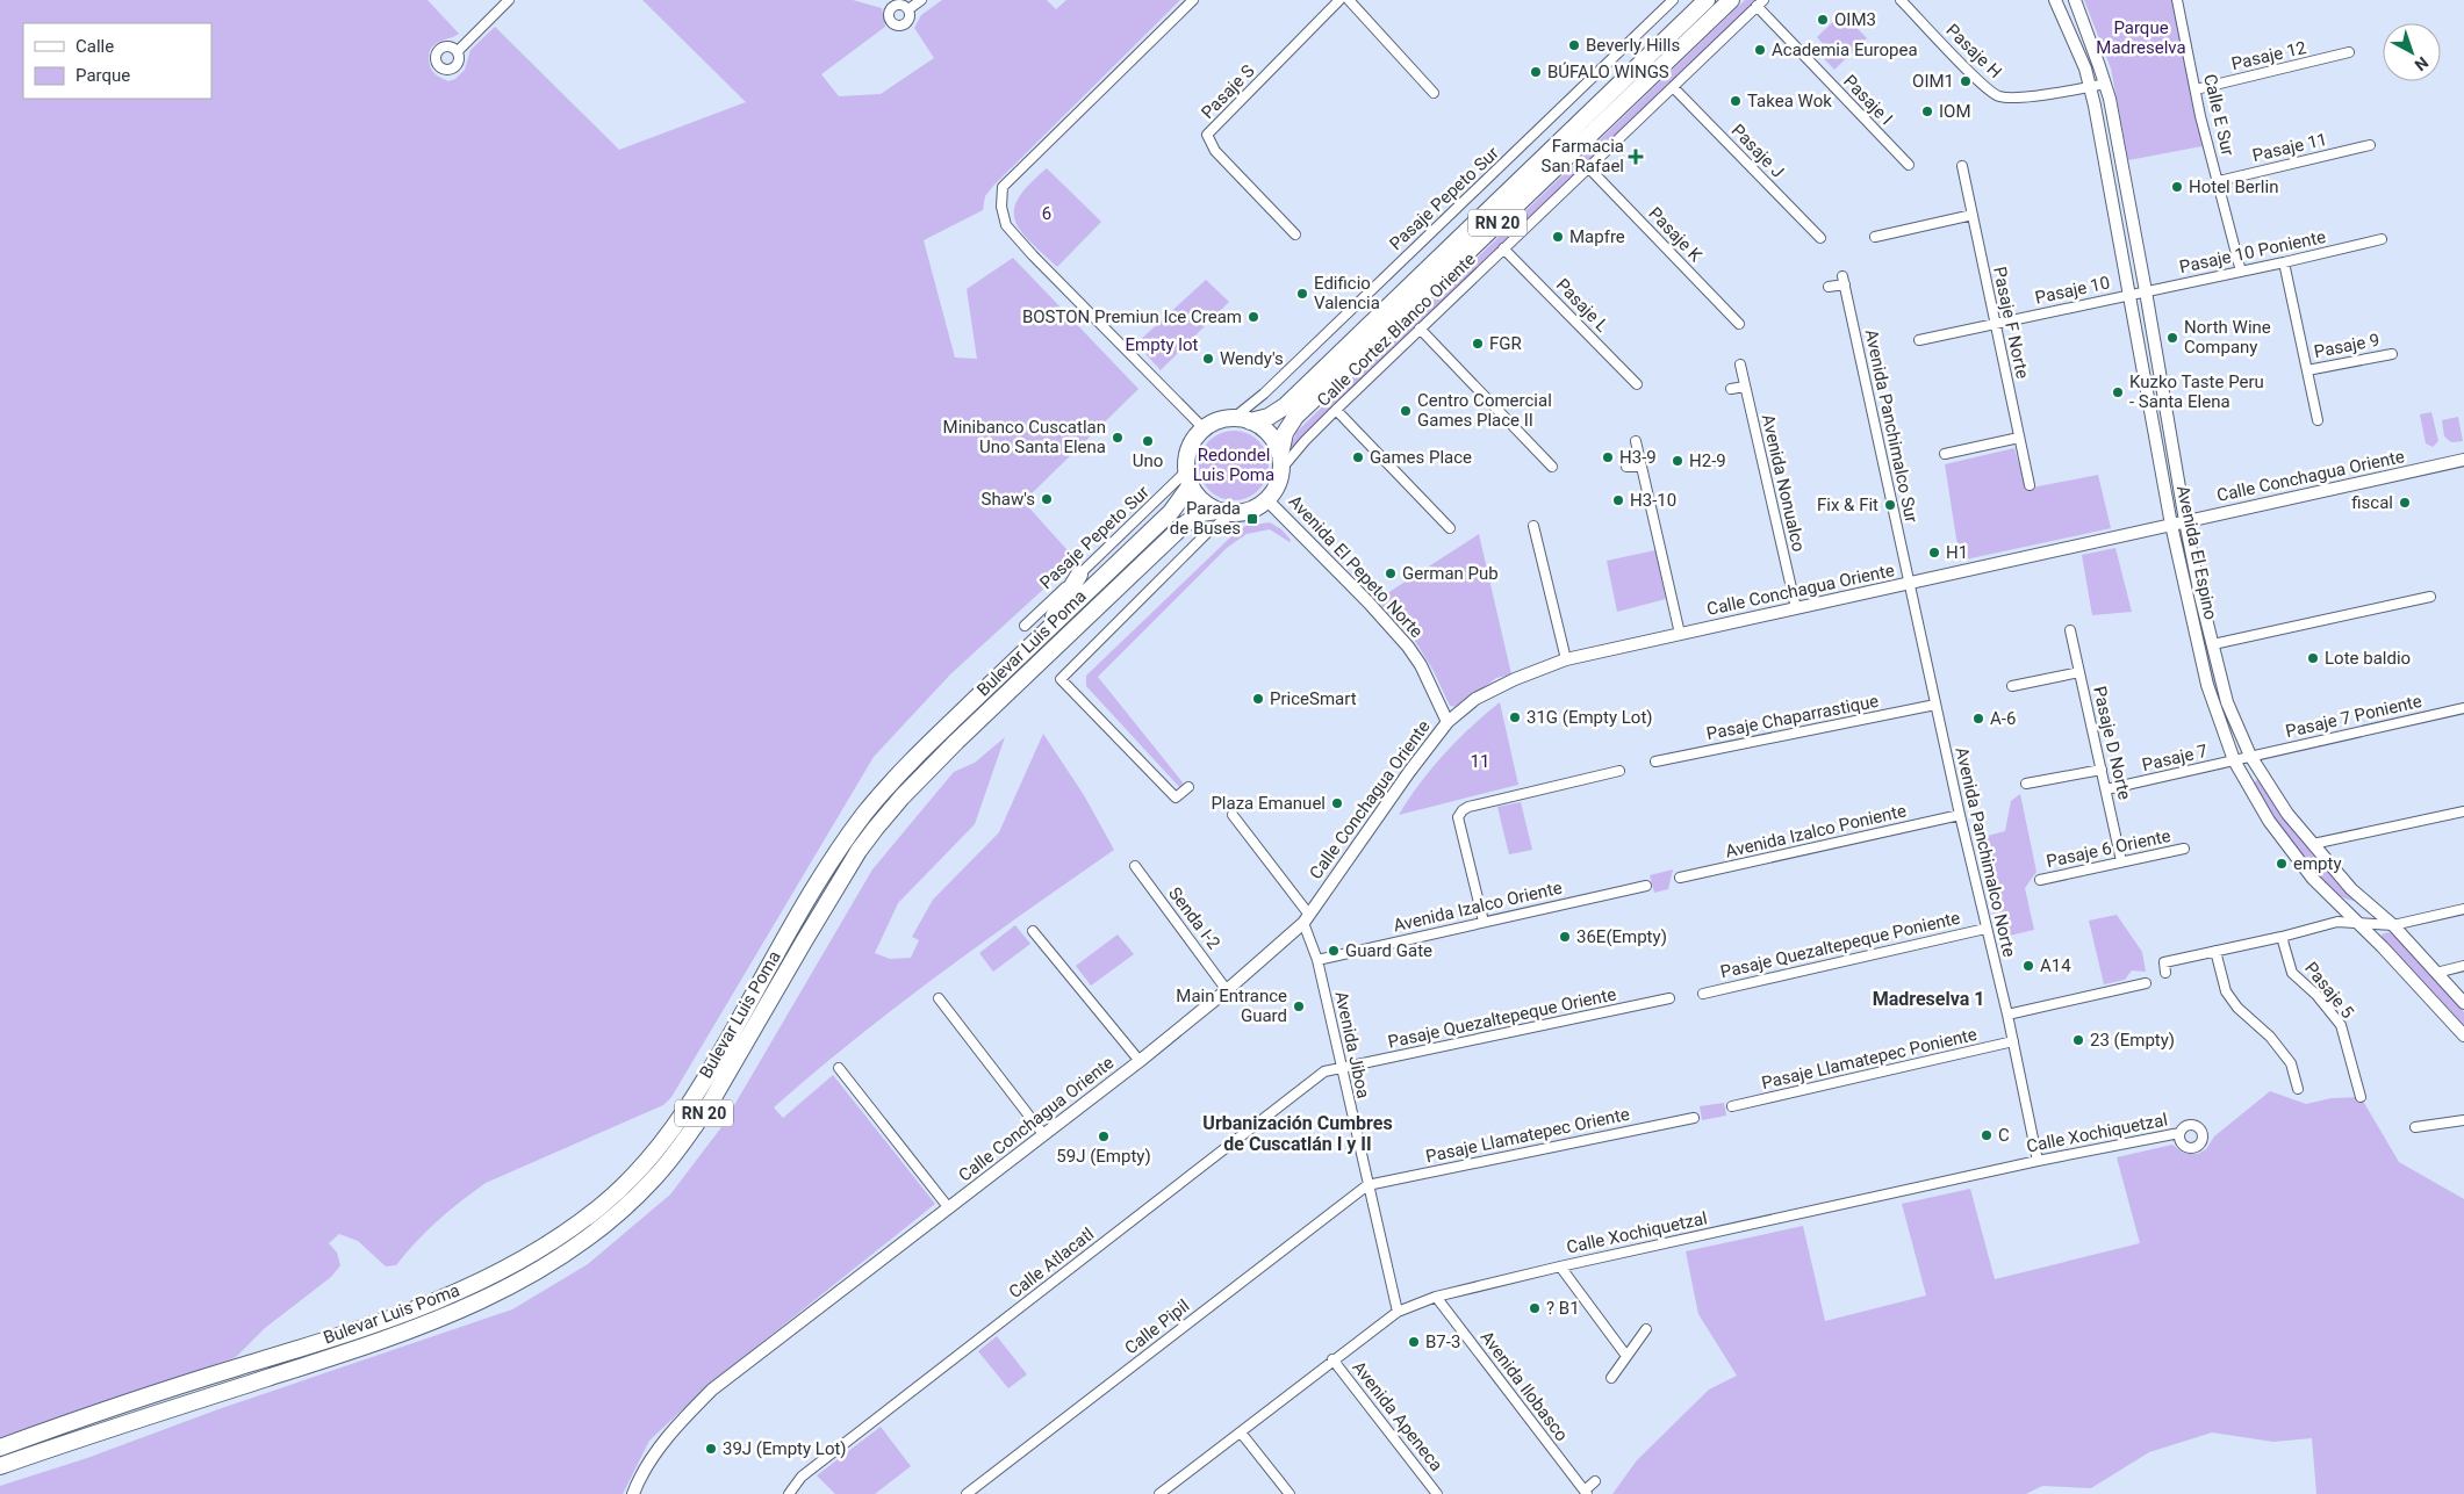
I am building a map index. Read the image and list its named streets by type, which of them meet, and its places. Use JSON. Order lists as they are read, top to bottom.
{
  "streets": {
    "highway": ["RN 20", "Bulevar Luis Poma"],
    "main road": ["Calle Conchagua Oriente", "Avenida El Espino", "Avenida El Pepeto Norte"],
    "street": [
      "Pasaje H",
      "Pasaje 12",
      "Pasaje S",
      "Pasaje I",
      "Calle E Sur",
      "Pasaje 11",
      "Pasaje J",
      "Pasaje Pepeto Sur",
      "Pasaje K",
      "Pasaje 10 Poniente",
      "Pasaje 10",
      "Pasaje L",
      "Pasaje F Norte",
      "Calle Cortez Blanco Oriente",
      "Pasaje 9",
      "Avenida Panchimalco Sur",
      "Avenida Nonualco",
      "Pasaje 7 Poniente",
      "Pasaje Chaparrastique",
      "Pasaje D Norte",
      "Pasaje 7",
      "Avenida Izalco Poniente",
      "Pasaje 6 Oriente",
      "Avenida Panchimalco Norte",
      "Avenida Izalco Oriente",
      "Senda I-2",
      "Pasaje Quezaltepeque Poniente",
      "Pasaje 5",
      "Pasaje Quezaltepeque Oriente",
      "Avenida Jiboa",
      "Pasaje Llamatepec Poniente",
      "Calle Xochiquetzal",
      "Pasaje Llamatepec Oriente",
      "Calle Atlacatl",
      "Calle Pipil",
      "Avenida Ilobasco",
      "Avenida Apeneca"
    ]
  },
  "crossings": [
    ["Pasaje H", "Avenida El Espino"],
    ["Pasaje 12", "Calle E Sur"],
    ["Pasaje I", "Calle Cortez Blanco Oriente"],
    ["Calle E Sur", "Pasaje 11"],
    ["Calle E Sur", "Pasaje 10 Poniente"],
    ["Pasaje J", "Calle Cortez Blanco Oriente"],
    ["Pasaje Pepeto Sur", "RN 20"],
    ["Pasaje Pepeto Sur", "Calle Cortez Blanco Oriente"],
    ["Pasaje Pepeto Sur", "Avenida El Pepeto Norte"],
    ["Pasaje Pepeto Sur", "Bulevar Luis Poma"],
    ["RN 20", "Calle Cortez Blanco Oriente"],
    ["RN 20", "Avenida El Pepeto Norte"],
    ["RN 20", "Bulevar Luis Poma"],
    ["Pasaje K", "Calle Cortez Blanco Oriente"],
    ["Pasaje 10 Poniente", "Pasaje 10"],
    ["Pasaje 10 Poniente", "Avenida El Espino"],
    ["Pasaje 10", "Pasaje F Norte"],
    ["Pasaje 10", "Avenida El Espino"],
    ["Pasaje L", "Calle Cortez Blanco Oriente"],
    ["Calle Cortez Blanco Oriente", "Avenida El Pepeto Norte"],
    ["Calle Cortez Blanco Oriente", "Bulevar Luis Poma"],
    ["Avenida Panchimalco Sur", "Calle Conchagua Oriente"],
    ["Avenida Panchimalco Sur", "Avenida Panchimalco Norte"],
    ["Calle Conchagua Oriente", "Avenida Nonualco"],
    ["Calle Conchagua Oriente", "Avenida El Espino"],
    ["Calle Conchagua Oriente", "Avenida El Pepeto Norte"],
    ["Calle Conchagua Oriente", "Avenida Panchimalco Norte"],
    ["Calle Conchagua Oriente", "Senda I-2"],
    ["Calle Conchagua Oriente", "Avenida Jiboa"],
    ["Avenida El Espino", "Pasaje 7 Poniente"],
    ["Avenida El Espino", "Pasaje 7"],
    ["Avenida El Pepeto Norte", "Bulevar Luis Poma"],
    ["Pasaje 7 Poniente", "Pasaje 7"],
    ["Pasaje Chaparrastique", "Avenida Panchimalco Norte"],
    ["Pasaje D Norte", "Pasaje 7"],
    ["Pasaje D Norte", "Pasaje 6 Oriente"],
    ["Avenida Izalco Poniente", "Avenida Panchimalco Norte"],
    ["Avenida Panchimalco Norte", "Pasaje Quezaltepeque Poniente"],
    ["Avenida Panchimalco Norte", "Pasaje Llamatepec Poniente"],
    ["Avenida Panchimalco Norte", "Calle Xochiquetzal"],
    ["Avenida Izalco Oriente", "Avenida Jiboa"],
    ["Pasaje Quezaltepeque Oriente", "Avenida Jiboa"],
    ["Pasaje Quezaltepeque Oriente", "Calle Atlacatl"],
    ["Avenida Jiboa", "Calle Xochiquetzal"],
    ["Avenida Jiboa", "Pasaje Llamatepec Oriente"],
    ["Avenida Jiboa", "Calle Atlacatl"],
    ["Avenida Jiboa", "Calle Pipil"],
    ["Calle Xochiquetzal", "Avenida Ilobasco"],
    ["Calle Xochiquetzal", "Avenida Apeneca"],
    ["Pasaje Llamatepec Oriente", "Calle Pipil"]
  ],
  "districts": ["Madreselva 1", "Urbanización Cumbres de Cuscatlán I y II"],
  "parks": [
    "Parque Madreselva",
    "6",
    "Empty lot",
    "Redondel Luis Poma",
    "11"
  ],
  "places": {
    "other": [
      "OIM3",
      "Beverly Hills",
      "Academia Europea",
      "BÚFALO WINGS",
      "OIM1",
      "Takea Wok",
      "IOM",
      "Hotel Berlin",
      "Mapfre",
      "Edificio Valencia",
      "BOSTON Premiun Ice Cream",
      "North Wine Company",
      "FGR",
      "Wendy's",
      "Kuzko Taste Peru - Santa Elena",
      "Centro Comercial Games Place II",
      "Minibanco Cuscatlan Uno Santa Elena",
      "Uno",
      "Games Place",
      "H3-9",
      "H2-9",
      "Shaw's",
      "H3-10",
      "fiscal",
      "Fix & Fit",
      "H1",
      "German Pub",
      "Lote baldio",
      "PriceSmart",
      "31G (Empty Lot)",
      "A-6",
      "Plaza Emanuel",
      "empty",
      "36E(Empty)",
      "Guard Gate",
      "A14",
      "Main Entrance Guard",
      "23 (Empty)",
      "C",
      "59J (Empty)",
      "? B1",
      "B7-3",
      "39J (Empty Lot)"
    ],
    "health": ["Farmacia San Rafael"],
    "transit": ["Parada de Buses"]
  },
  "legend": ["Calle", "Parque"],
  "north": "bottom right"
}
